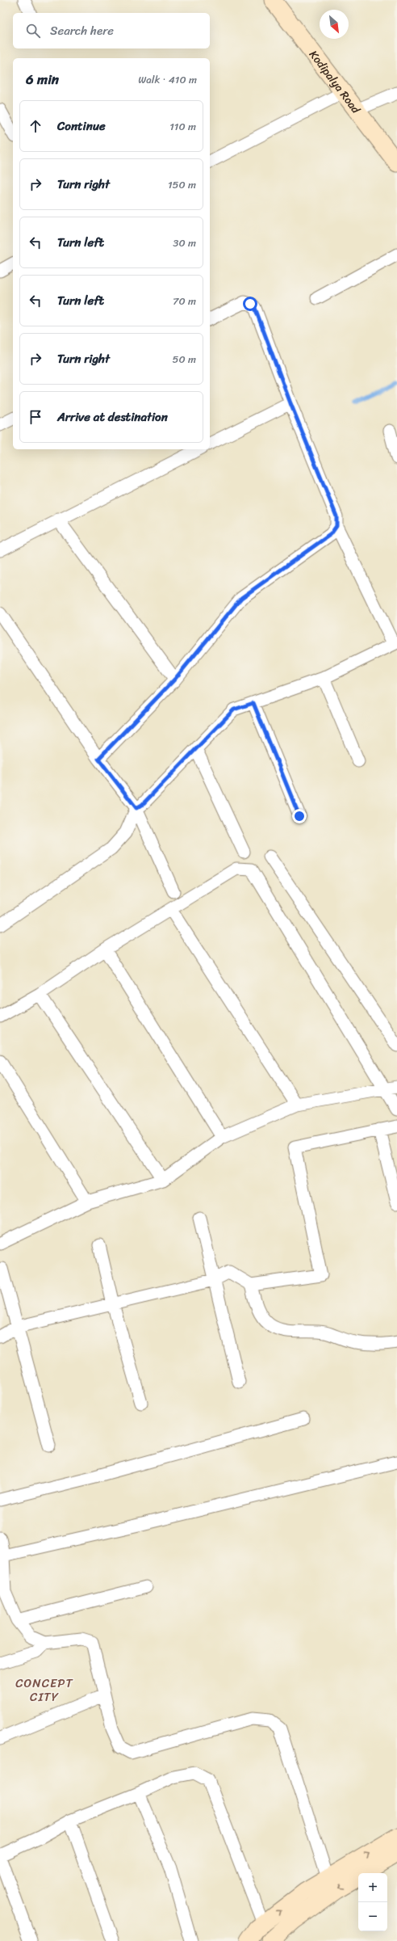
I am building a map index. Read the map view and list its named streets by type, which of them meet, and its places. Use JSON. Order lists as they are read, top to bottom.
{
  "streets": {
    "main road": ["Kodipalya Road"]
  },
  "districts": ["CONCEPT CITY"],
  "north": "bottom right",
  "page": {
    "search": "Search here",
    "heading": ["6 min", "Walk · 410 m"],
    "list": [
      ["Continue", "110 m"],
      ["Turn right", "150 m"],
      ["Turn left", "30 m"],
      ["Turn left", "70 m"],
      ["Turn right", "50 m"],
      "Arrive at destination"
    ],
    "map_buttons": ["+", "−"]
  }
}
